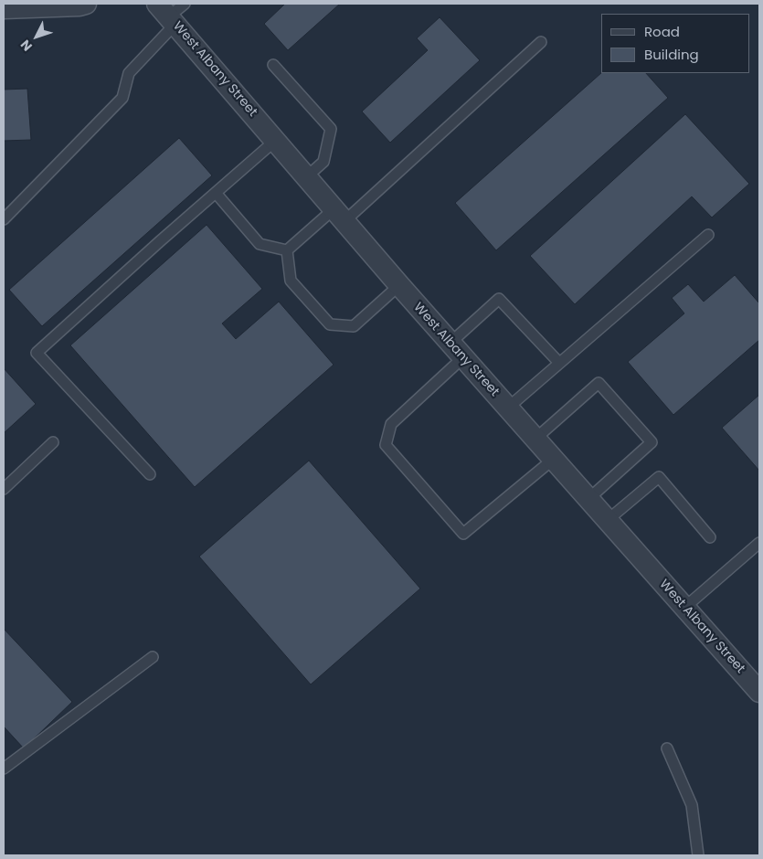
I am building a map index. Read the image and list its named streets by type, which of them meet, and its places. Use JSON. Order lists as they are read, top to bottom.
{
  "streets": {
    "street": ["West Albany Street"]
  },
  "legend": ["Road", "Building"],
  "north": "bottom left"
}
